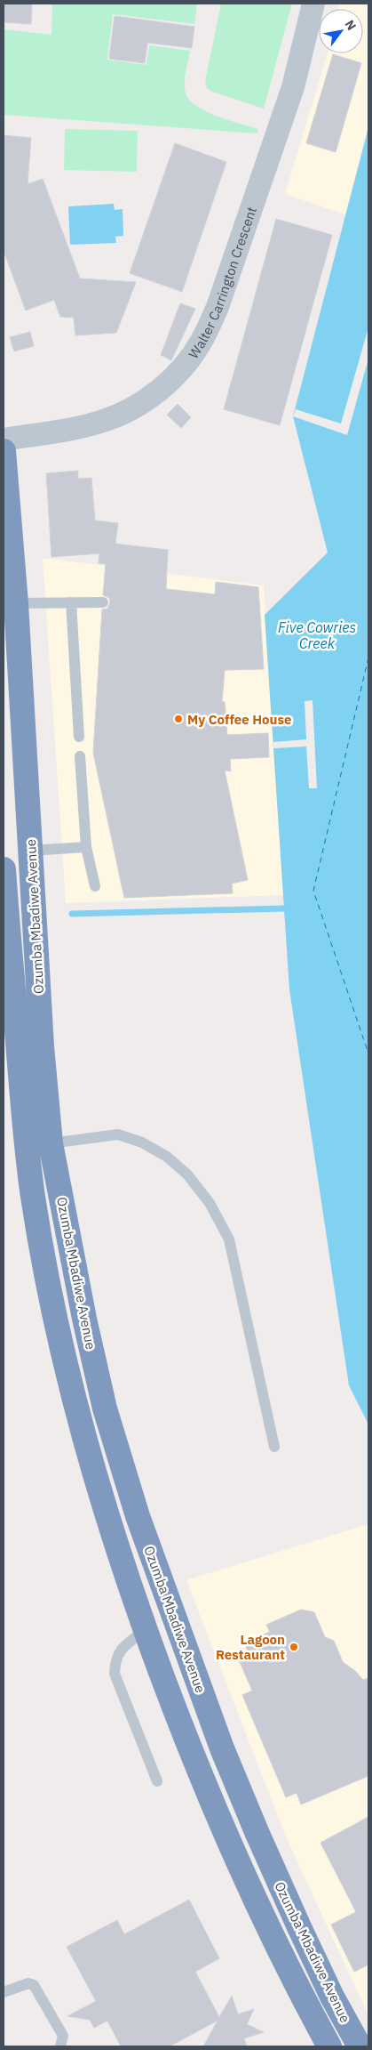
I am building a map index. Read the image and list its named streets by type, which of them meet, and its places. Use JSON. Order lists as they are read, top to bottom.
{
  "streets": {
    "highway": ["Ozumba Mbadiwe Avenue"],
    "street": ["Walter Carrington Crescent"]
  },
  "water": ["Five Cowries Creek"],
  "places": ["My Coffee House", "Lagoon Restaurant"],
  "north": "top right"
}
